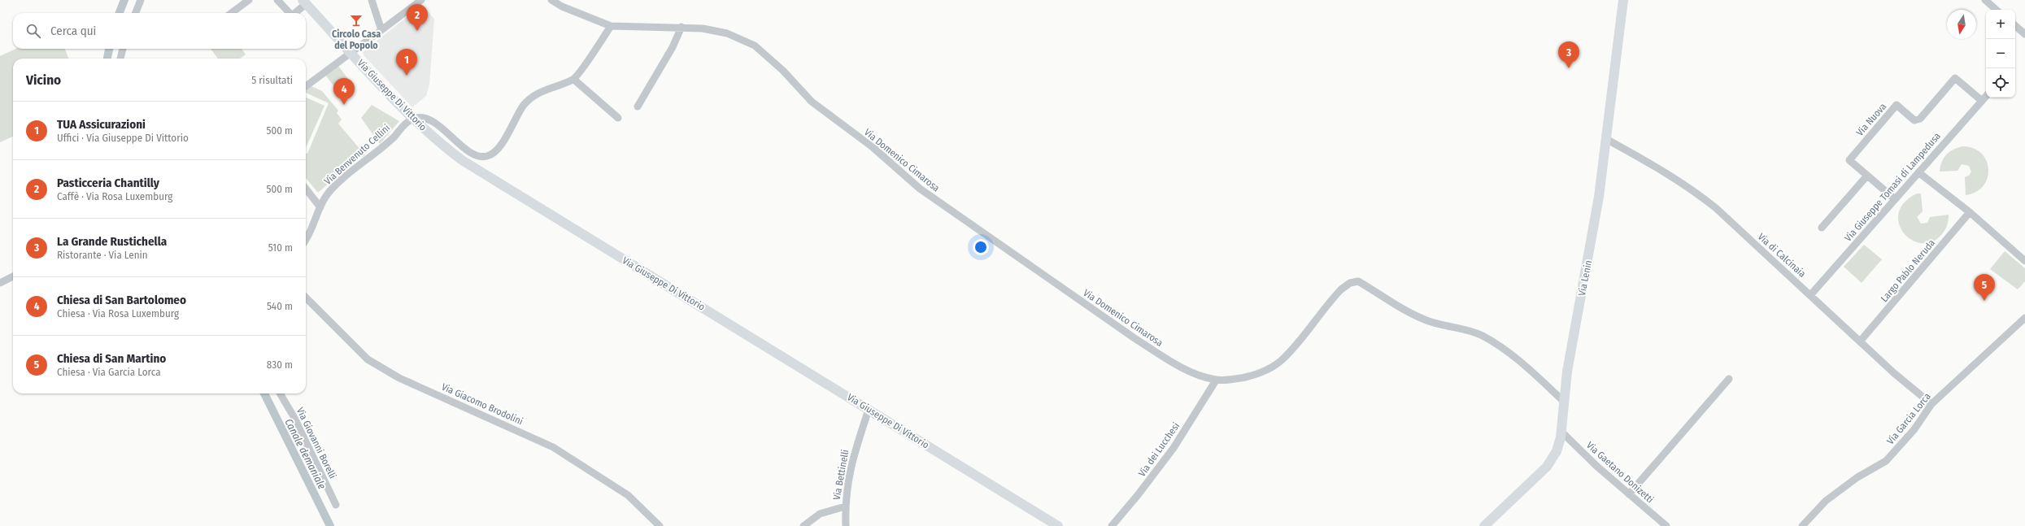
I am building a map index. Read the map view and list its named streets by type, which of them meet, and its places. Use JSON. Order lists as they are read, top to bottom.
{
  "streets": {
    "main road": ["Via Giuseppe Di Vittorio", "Via Lenin"],
    "street": [
      "Via Nuova",
      "Via Benvenuto Cellini",
      "Via Domenico Cimarosa",
      "Via Giuseppe Tomasi di Lampedusa",
      "Via di Calcinaia",
      "Largo Pablo Neruda",
      "Via Giacomo Brodolini",
      "Via Garcia Lorca",
      "Via Giovanni Borelli",
      "Via dei Lucchesi",
      "Via Gaetano Donizetti",
      "Via Bettinelli"
    ]
  },
  "crossings": [
    ["Via Giuseppe Di Vittorio", "Via Benvenuto Cellini"],
    ["Via Giuseppe Di Vittorio", "Via Bettinelli"],
    ["Via Nuova", "Via Giuseppe Tomasi di Lampedusa"],
    ["Via Domenico Cimarosa", "Via Lenin"],
    ["Via Domenico Cimarosa", "Via dei Lucchesi"],
    ["Via Giuseppe Tomasi di Lampedusa", "Via di Calcinaia"],
    ["Via di Calcinaia", "Largo Pablo Neruda"],
    ["Via di Calcinaia", "Via Lenin"],
    ["Via di Calcinaia", "Via Garcia Lorca"],
    ["Via Lenin", "Via Gaetano Donizetti"]
  ],
  "water": ["Canale demaniale"],
  "places": {
    "bar": ["Circolo Casa del Popolo"]
  },
  "north": "bottom",
  "page": {
    "pins": [
      "2",
      "3",
      "1",
      "4",
      "5"
    ],
    "map_buttons": ["+", "−"],
    "search": "Cerca qui",
    "heading": ["Vicino", "5 risultati"],
    "list": [
      {
        "mark": "1",
        "name": "TUA Assicurazioni",
        "note": "Uffici · Via Giuseppe Di Vittorio",
        "value": "500 m"
      },
      {
        "mark": "2",
        "name": "Pasticceria Chantilly",
        "note": "Caffè · Via Rosa Luxemburg",
        "value": "500 m"
      },
      {
        "mark": "3",
        "name": "La Grande Rustichella",
        "note": "Ristorante · Via Lenin",
        "value": "510 m"
      },
      {
        "mark": "4",
        "name": "Chiesa di San Bartolomeo",
        "note": "Chiesa · Via Rosa Luxemburg",
        "value": "540 m"
      },
      {
        "mark": "5",
        "name": "Chiesa di San Martino",
        "note": "Chiesa · Via Garcia Lorca",
        "value": "830 m"
      }
    ]
  }
}
